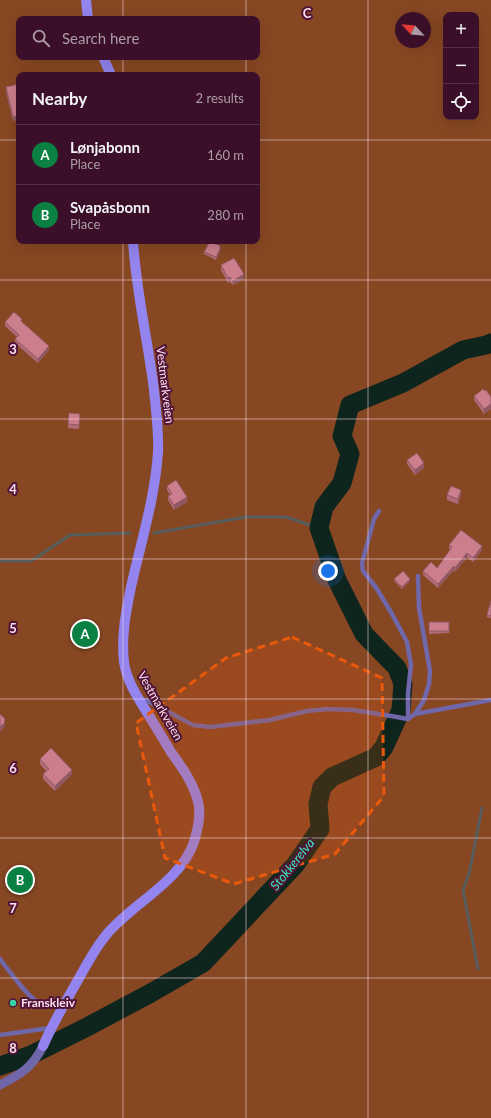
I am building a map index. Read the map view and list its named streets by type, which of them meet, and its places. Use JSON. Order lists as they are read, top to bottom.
{
  "streets": {
    "street": ["Vestmarkveien"]
  },
  "water": ["Stokkerelva"],
  "places": ["Franskleiv"],
  "north": "top left",
  "page": {
    "map_buttons": ["+", "−"],
    "search": "Search here",
    "heading": ["Nearby", "2 results"],
    "list": [
      {
        "mark": "A",
        "name": "Lønjabonn",
        "note": "Place",
        "value": "160 m"
      },
      {
        "mark": "B",
        "name": "Svapåsbonn",
        "note": "Place",
        "value": "280 m"
      }
    ],
    "pins": ["A", "B"]
  },
  "grid": {
    "columns": ["C"],
    "rows": [
      "3",
      "4",
      "5",
      "6",
      "7",
      "8"
    ]
  }
}
